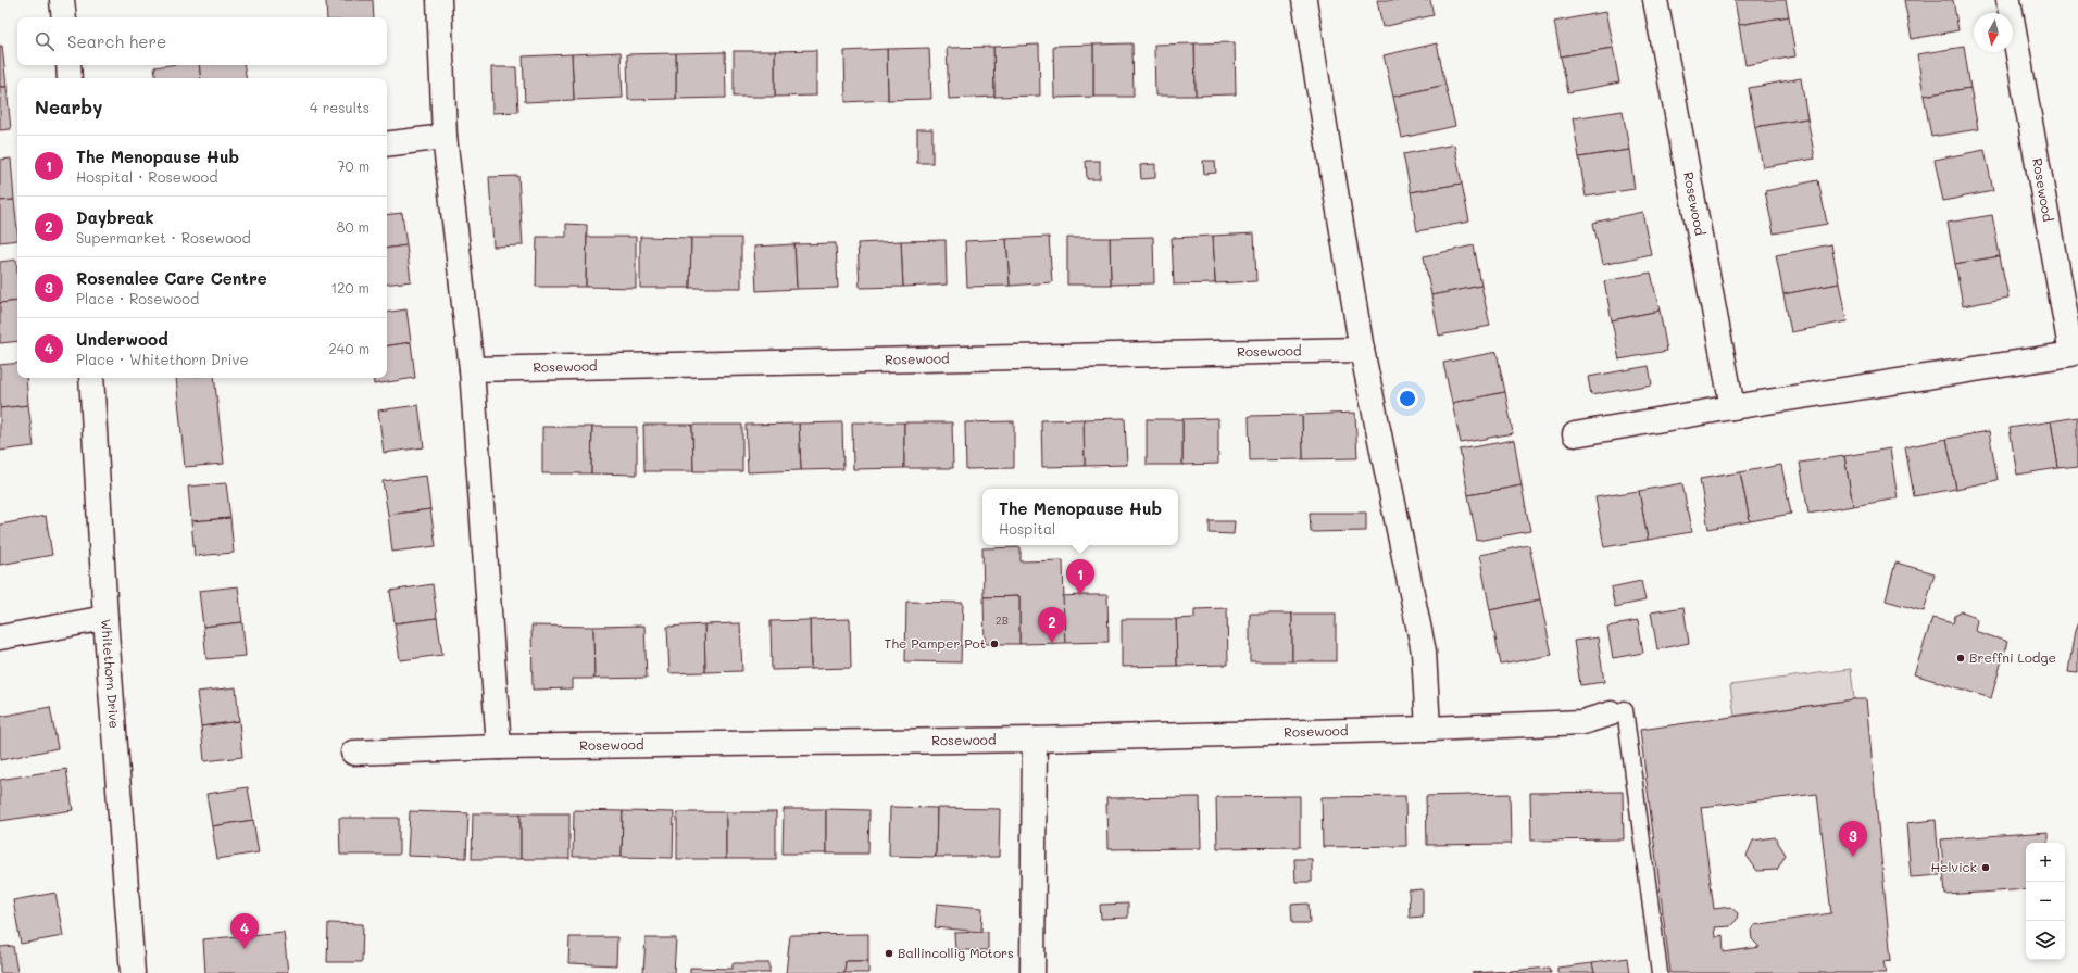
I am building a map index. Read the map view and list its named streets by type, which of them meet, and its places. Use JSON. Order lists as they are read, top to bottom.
{
  "streets": {
    "street": ["Rosewood", "Whitethorn Drive"]
  },
  "places": [
    "The Pamper Pot",
    "Breffni Lodge",
    "Helvick",
    "Ballincollig Motors"
  ],
  "house_numbers": ["2B"],
  "north": "bottom",
  "page": {
    "search": "Search here",
    "heading": ["Nearby", "4 results"],
    "list": [
      {
        "mark": "1",
        "name": "The Menopause Hub",
        "note": "Hospital · Rosewood",
        "value": "70 m"
      },
      {
        "mark": "2",
        "name": "Daybreak",
        "note": "Supermarket · Rosewood",
        "value": "80 m"
      },
      {
        "mark": "3",
        "name": "Rosenalee Care Centre",
        "note": "Place · Rosewood",
        "value": "120 m"
      },
      {
        "mark": "4",
        "name": "Underwood",
        "note": "Place · Whitethorn Drive",
        "value": "240 m"
      }
    ],
    "popup": ["The Menopause Hub", "Hospital"],
    "pins": [
      "1",
      "2",
      "3",
      "4"
    ],
    "map_buttons": ["+", "−"]
  }
}
